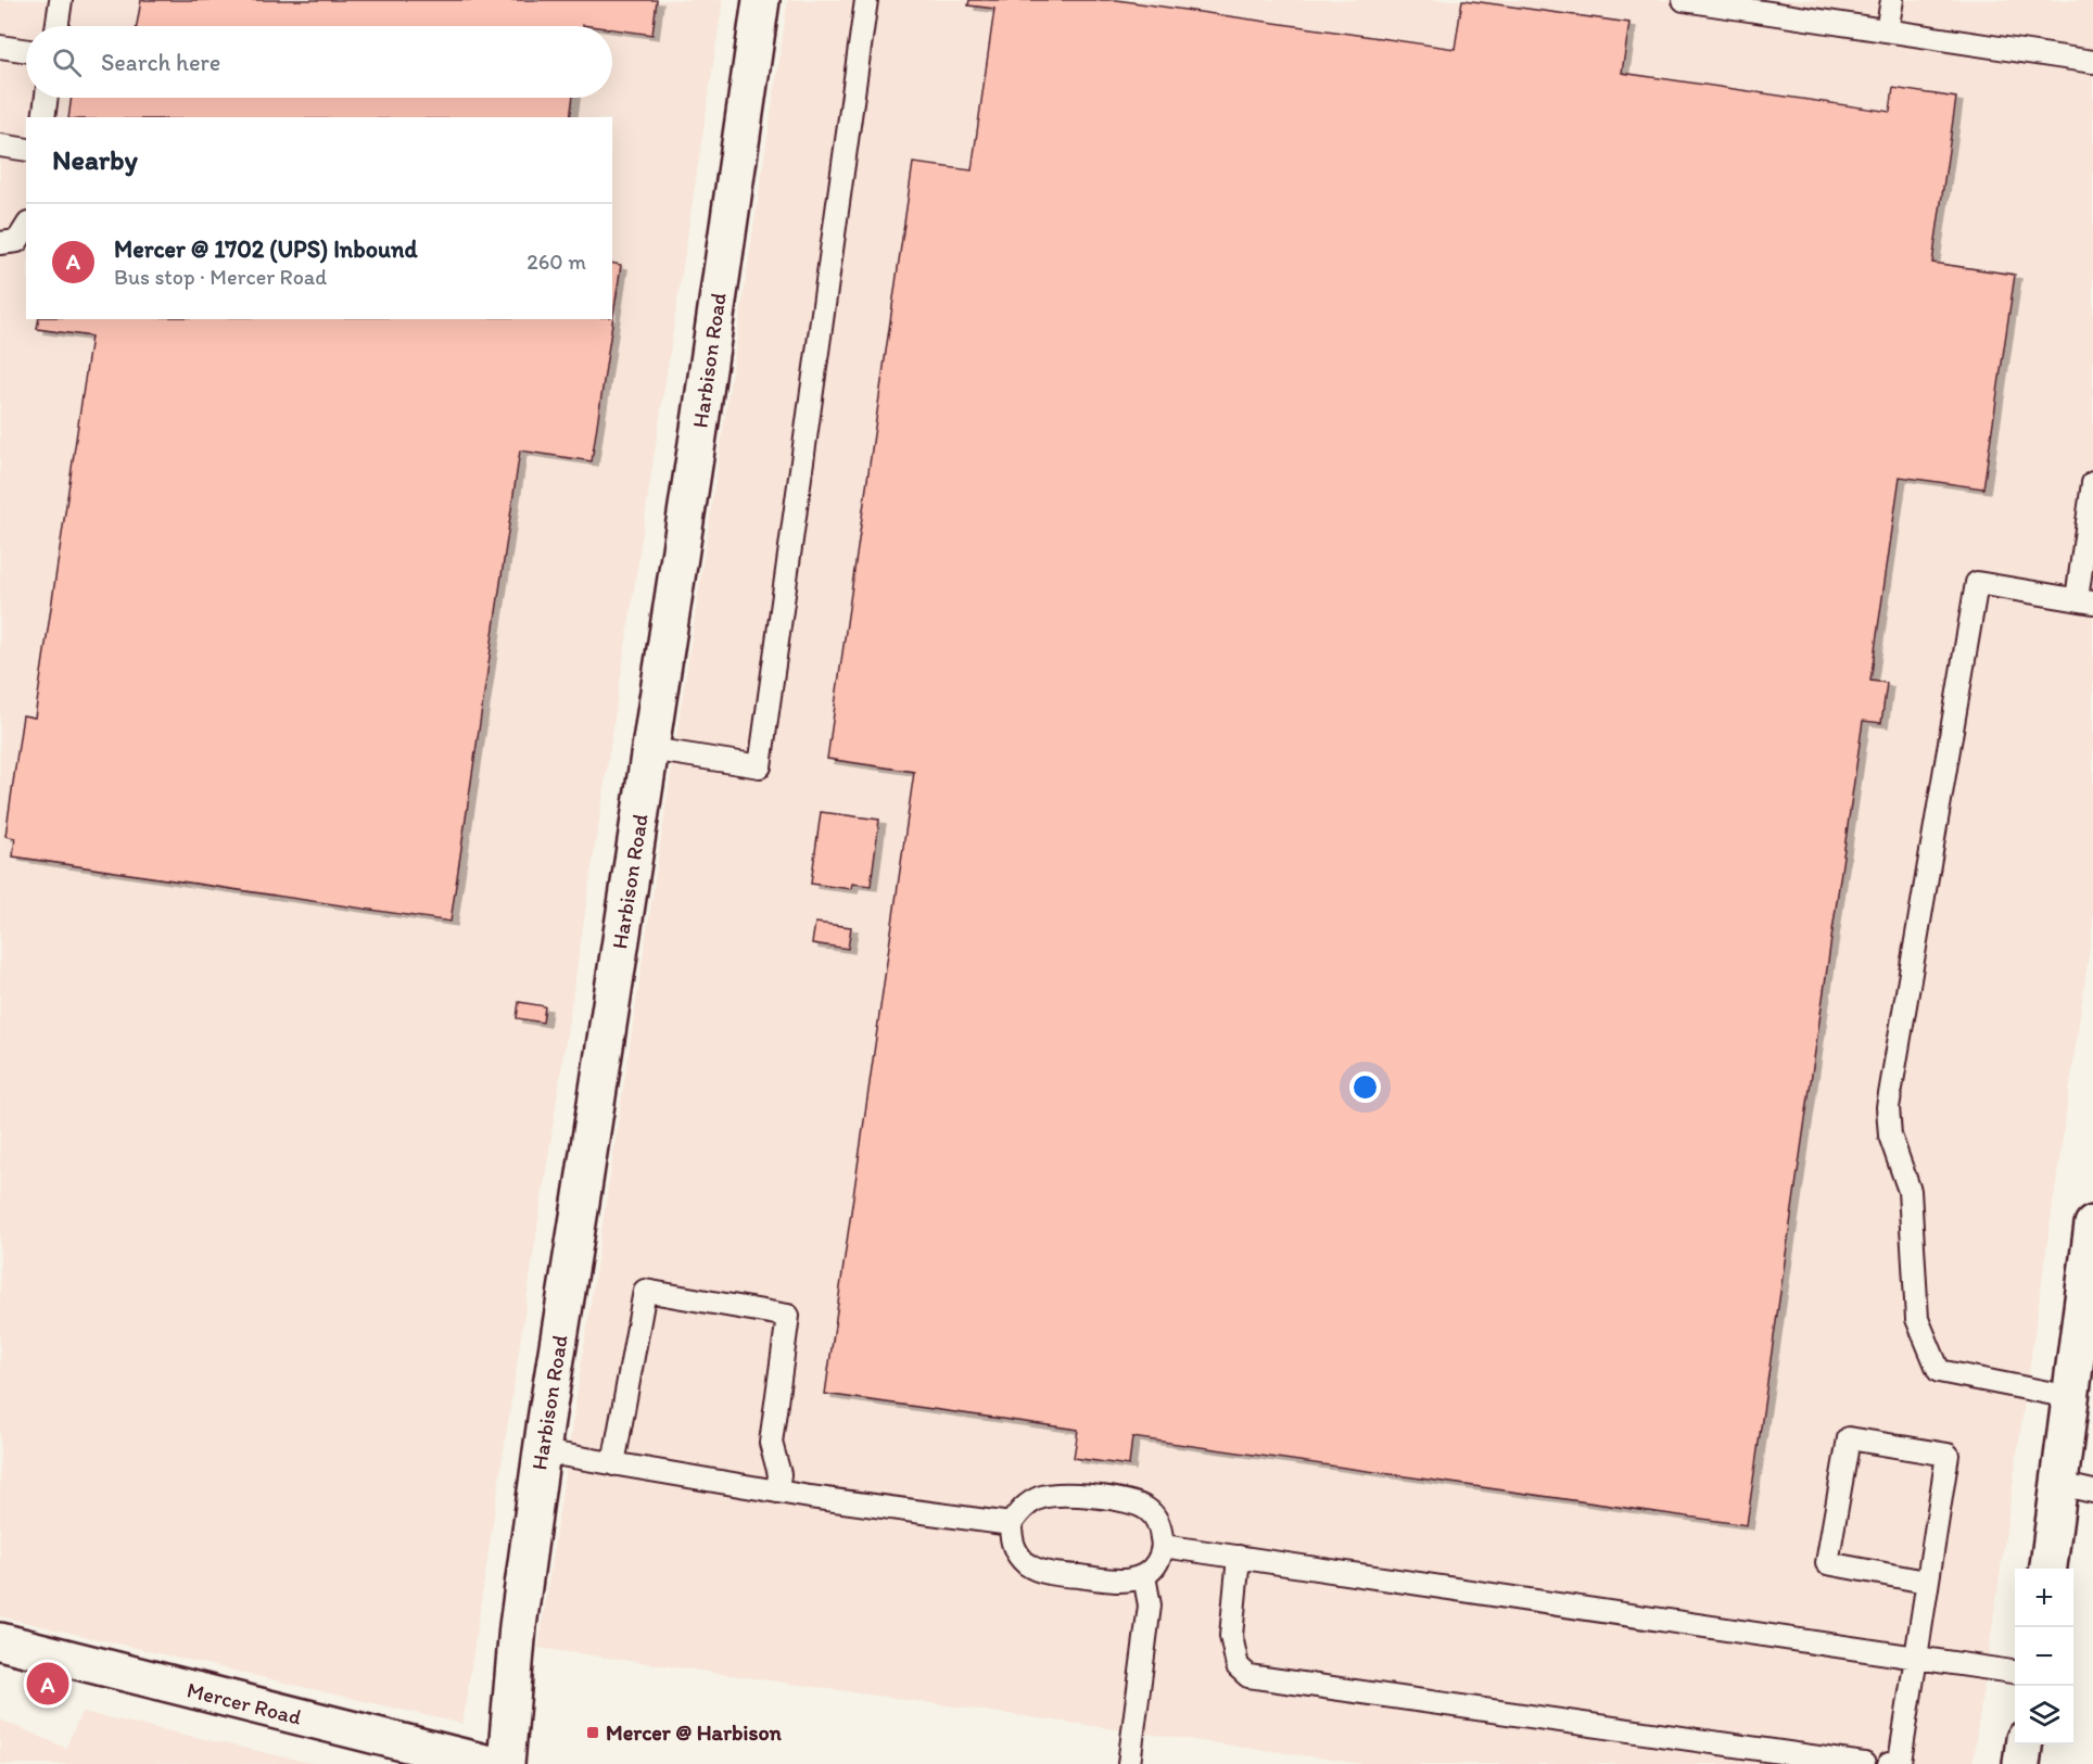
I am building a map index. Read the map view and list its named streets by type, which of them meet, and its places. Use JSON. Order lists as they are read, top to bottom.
{
  "streets": {
    "street": ["Harbison Road", "Mercer Road"]
  },
  "places": {
    "transit": ["Mercer @ Harbison"]
  },
  "page": {
    "search": "Search here",
    "heading": "Nearby",
    "list": [
      {
        "mark": "A",
        "name": "Mercer @ 1702 (UPS) Inbound",
        "note": "Bus stop · Mercer Road",
        "value": "260 m"
      }
    ],
    "map_buttons": ["+", "−"],
    "pins": "A"
  }
}
